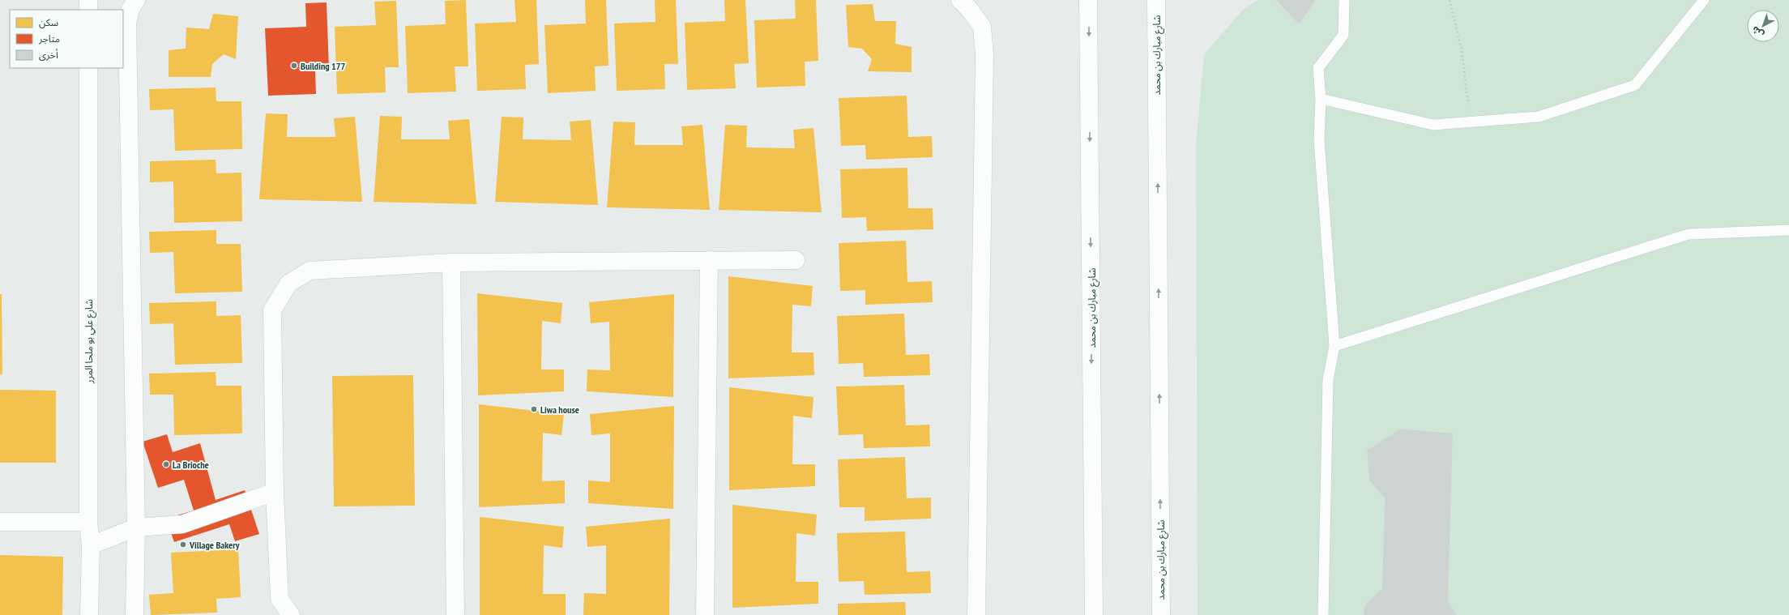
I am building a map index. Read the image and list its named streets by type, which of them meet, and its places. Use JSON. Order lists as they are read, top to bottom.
{
  "streets": {
    "street": ["شارع مبارك بن محمد", "شارع علي بو ملحا المرر"]
  },
  "places": [
    "Building 177",
    "Liwa house",
    "La Brioche",
    "Village Bakery"
  ],
  "legend": ["سكن", "متاجر", "أخرى"],
  "north": "bottom left"
}
